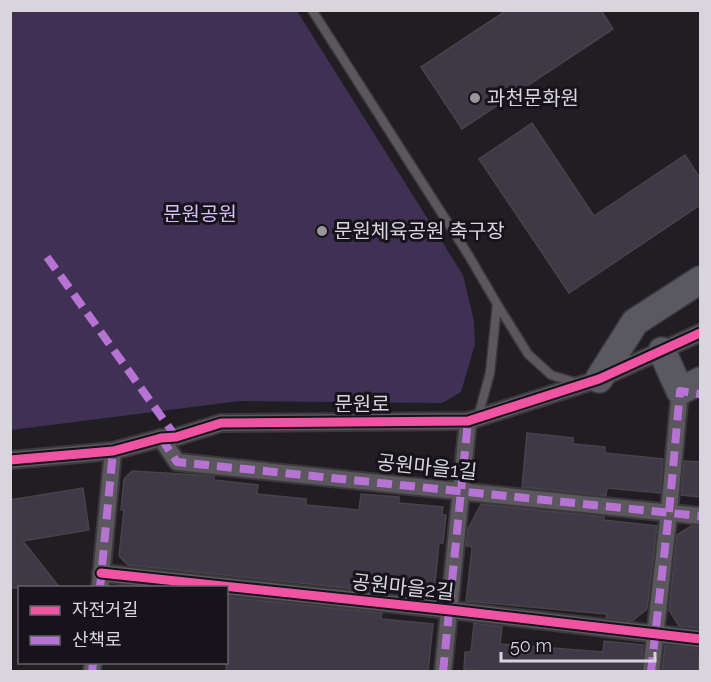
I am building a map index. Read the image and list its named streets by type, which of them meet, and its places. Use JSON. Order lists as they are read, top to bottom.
{
  "streets": {
    "street": ["문원로", "공원마을1길", "공원마을2길"]
  },
  "crossings": [
    ["문원로", "공원마을1길"]
  ],
  "parks": ["문원공원"],
  "places": ["과천문화원", "문원체육공원 축구장"],
  "legend": ["자전거길", "산책로"],
  "scale_bar": "50 m"
}
